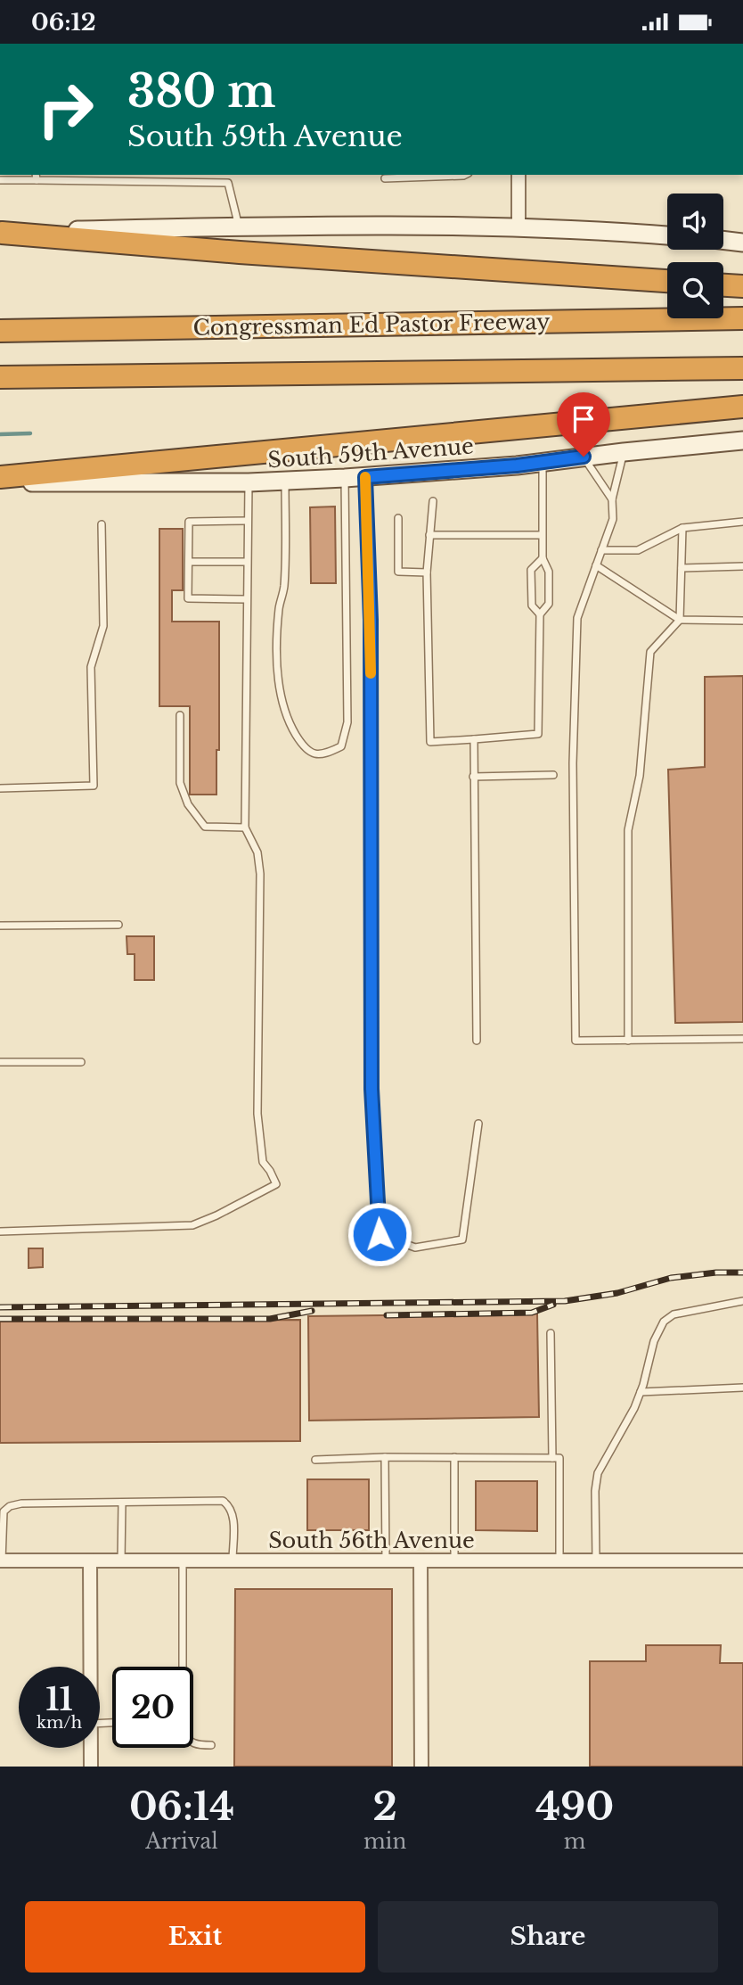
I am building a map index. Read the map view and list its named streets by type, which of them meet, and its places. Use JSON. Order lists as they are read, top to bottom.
{
  "streets": {
    "highway": ["Congressman Ed Pastor Freeway"],
    "main road": ["South 59th Avenue"],
    "street": ["South 56th Avenue"]
  },
  "page": {
    "status": "06:12",
    "turn": ["380 m", "South 59th Avenue"],
    "speed": "11 km/h",
    "limit": "20",
    "eta": [
      "06:14",
      "Arrival",
      "2",
      "min",
      "490",
      "m"
    ],
    "buttons": ["Exit", "Share"]
  }
}
